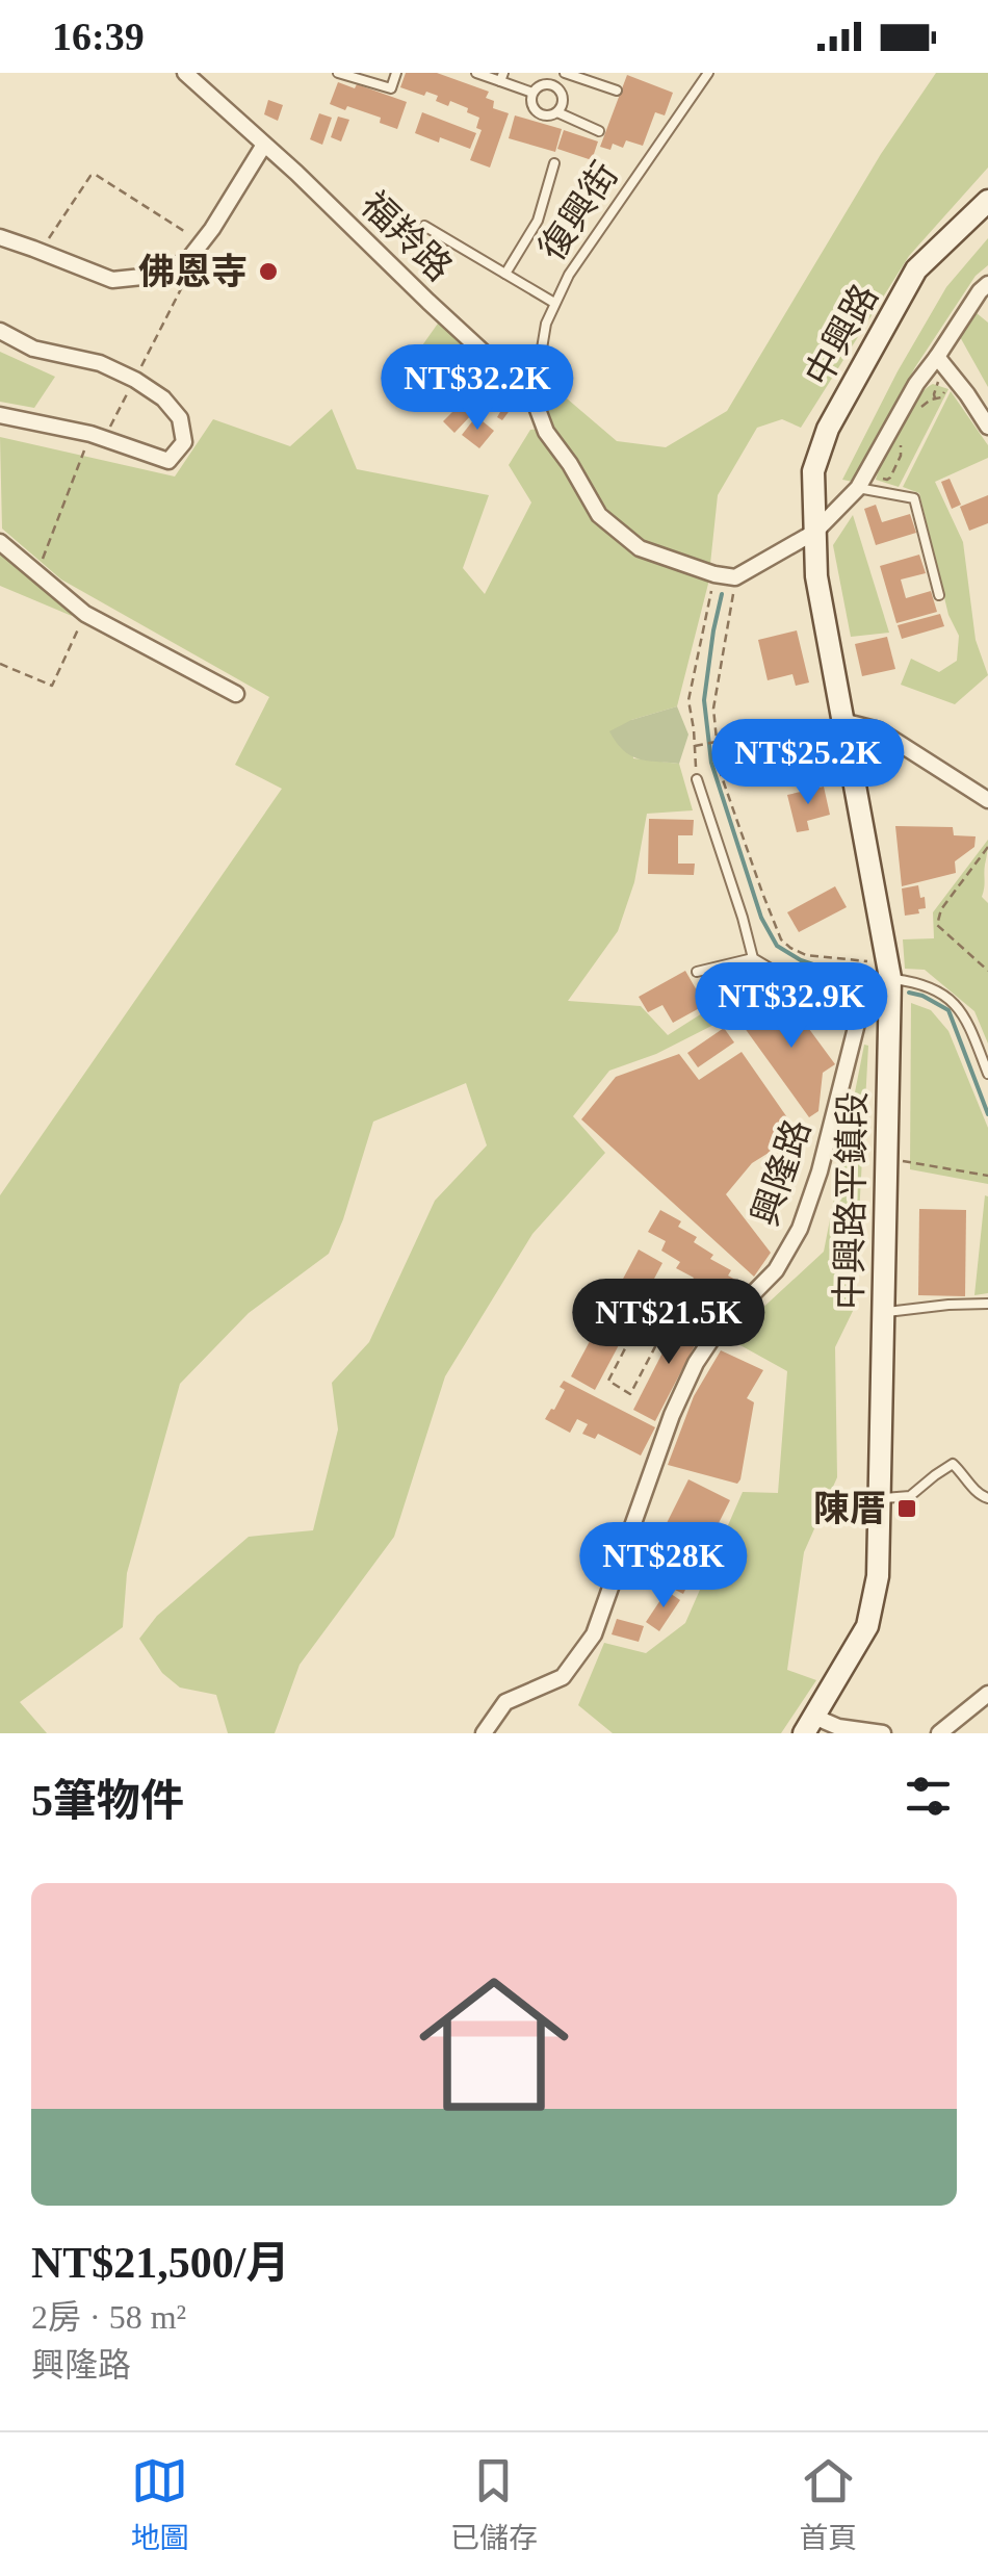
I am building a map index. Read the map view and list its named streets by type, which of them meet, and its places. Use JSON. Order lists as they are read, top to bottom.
{
  "streets": {
    "street": [
      "福羚路",
      "中興路",
      "興隆路",
      "中興路平鎮段"
    ],
    "lane": ["復興街"]
  },
  "crossings": [
    ["復興街", "福羚路"],
    ["中興路", "中興路平鎮段"]
  ],
  "places": {
    "other": ["佛恩寺"],
    "transit": ["陳厝"]
  },
  "page": {
    "status": "16:39",
    "price": [
      "NT$32.2K",
      "NT$25.2K",
      "NT$32.9K",
      "NT$21.5K",
      "NT$28K"
    ],
    "heading": "5筆物件",
    "list": [
      {
        "name": "NT$21,500/月",
        "note": "2房 · 58 m² · 興隆路"
      }
    ],
    "tabs": ["地圖", "已儲存", "首頁"]
  }
}
